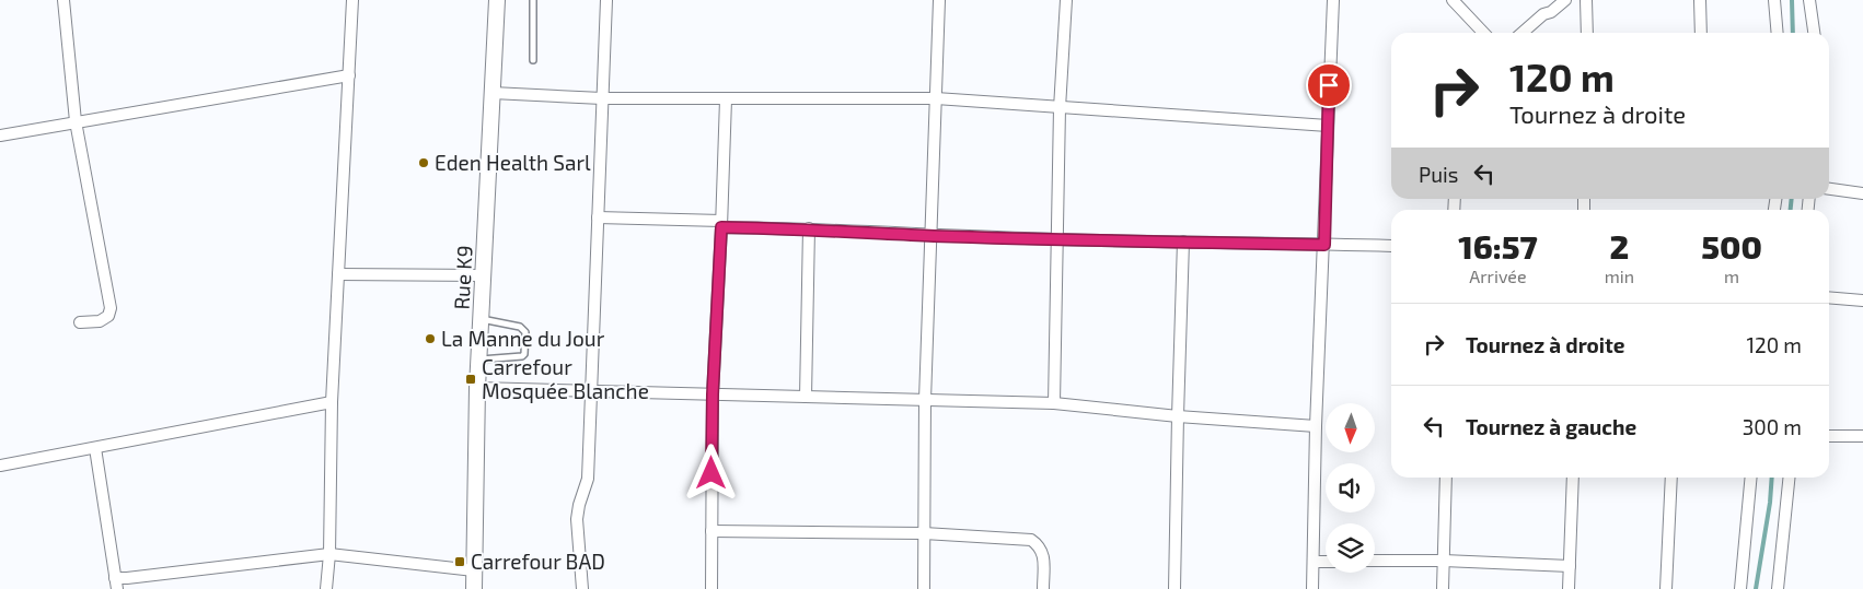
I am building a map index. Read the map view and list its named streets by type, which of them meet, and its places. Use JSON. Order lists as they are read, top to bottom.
{
  "streets": {
    "street": ["Rue K9"]
  },
  "places": {
    "other": ["Eden Health Sarl", "La Manne du Jour"],
    "transit": ["Carrefour Mosquée Blanche", "Carrefour BAD"]
  },
  "north": "bottom",
  "page": {
    "turn": ["120 m", "Tournez à droite"],
    "then": "Puis",
    "eta": [
      "16:57",
      "Arrivée",
      "2",
      "min",
      "500",
      "m"
    ],
    "list": [
      {
        "name": "Tournez à droite",
        "value": "120 m"
      },
      {
        "name": "Tournez à gauche",
        "value": "300 m"
      }
    ]
  }
}
